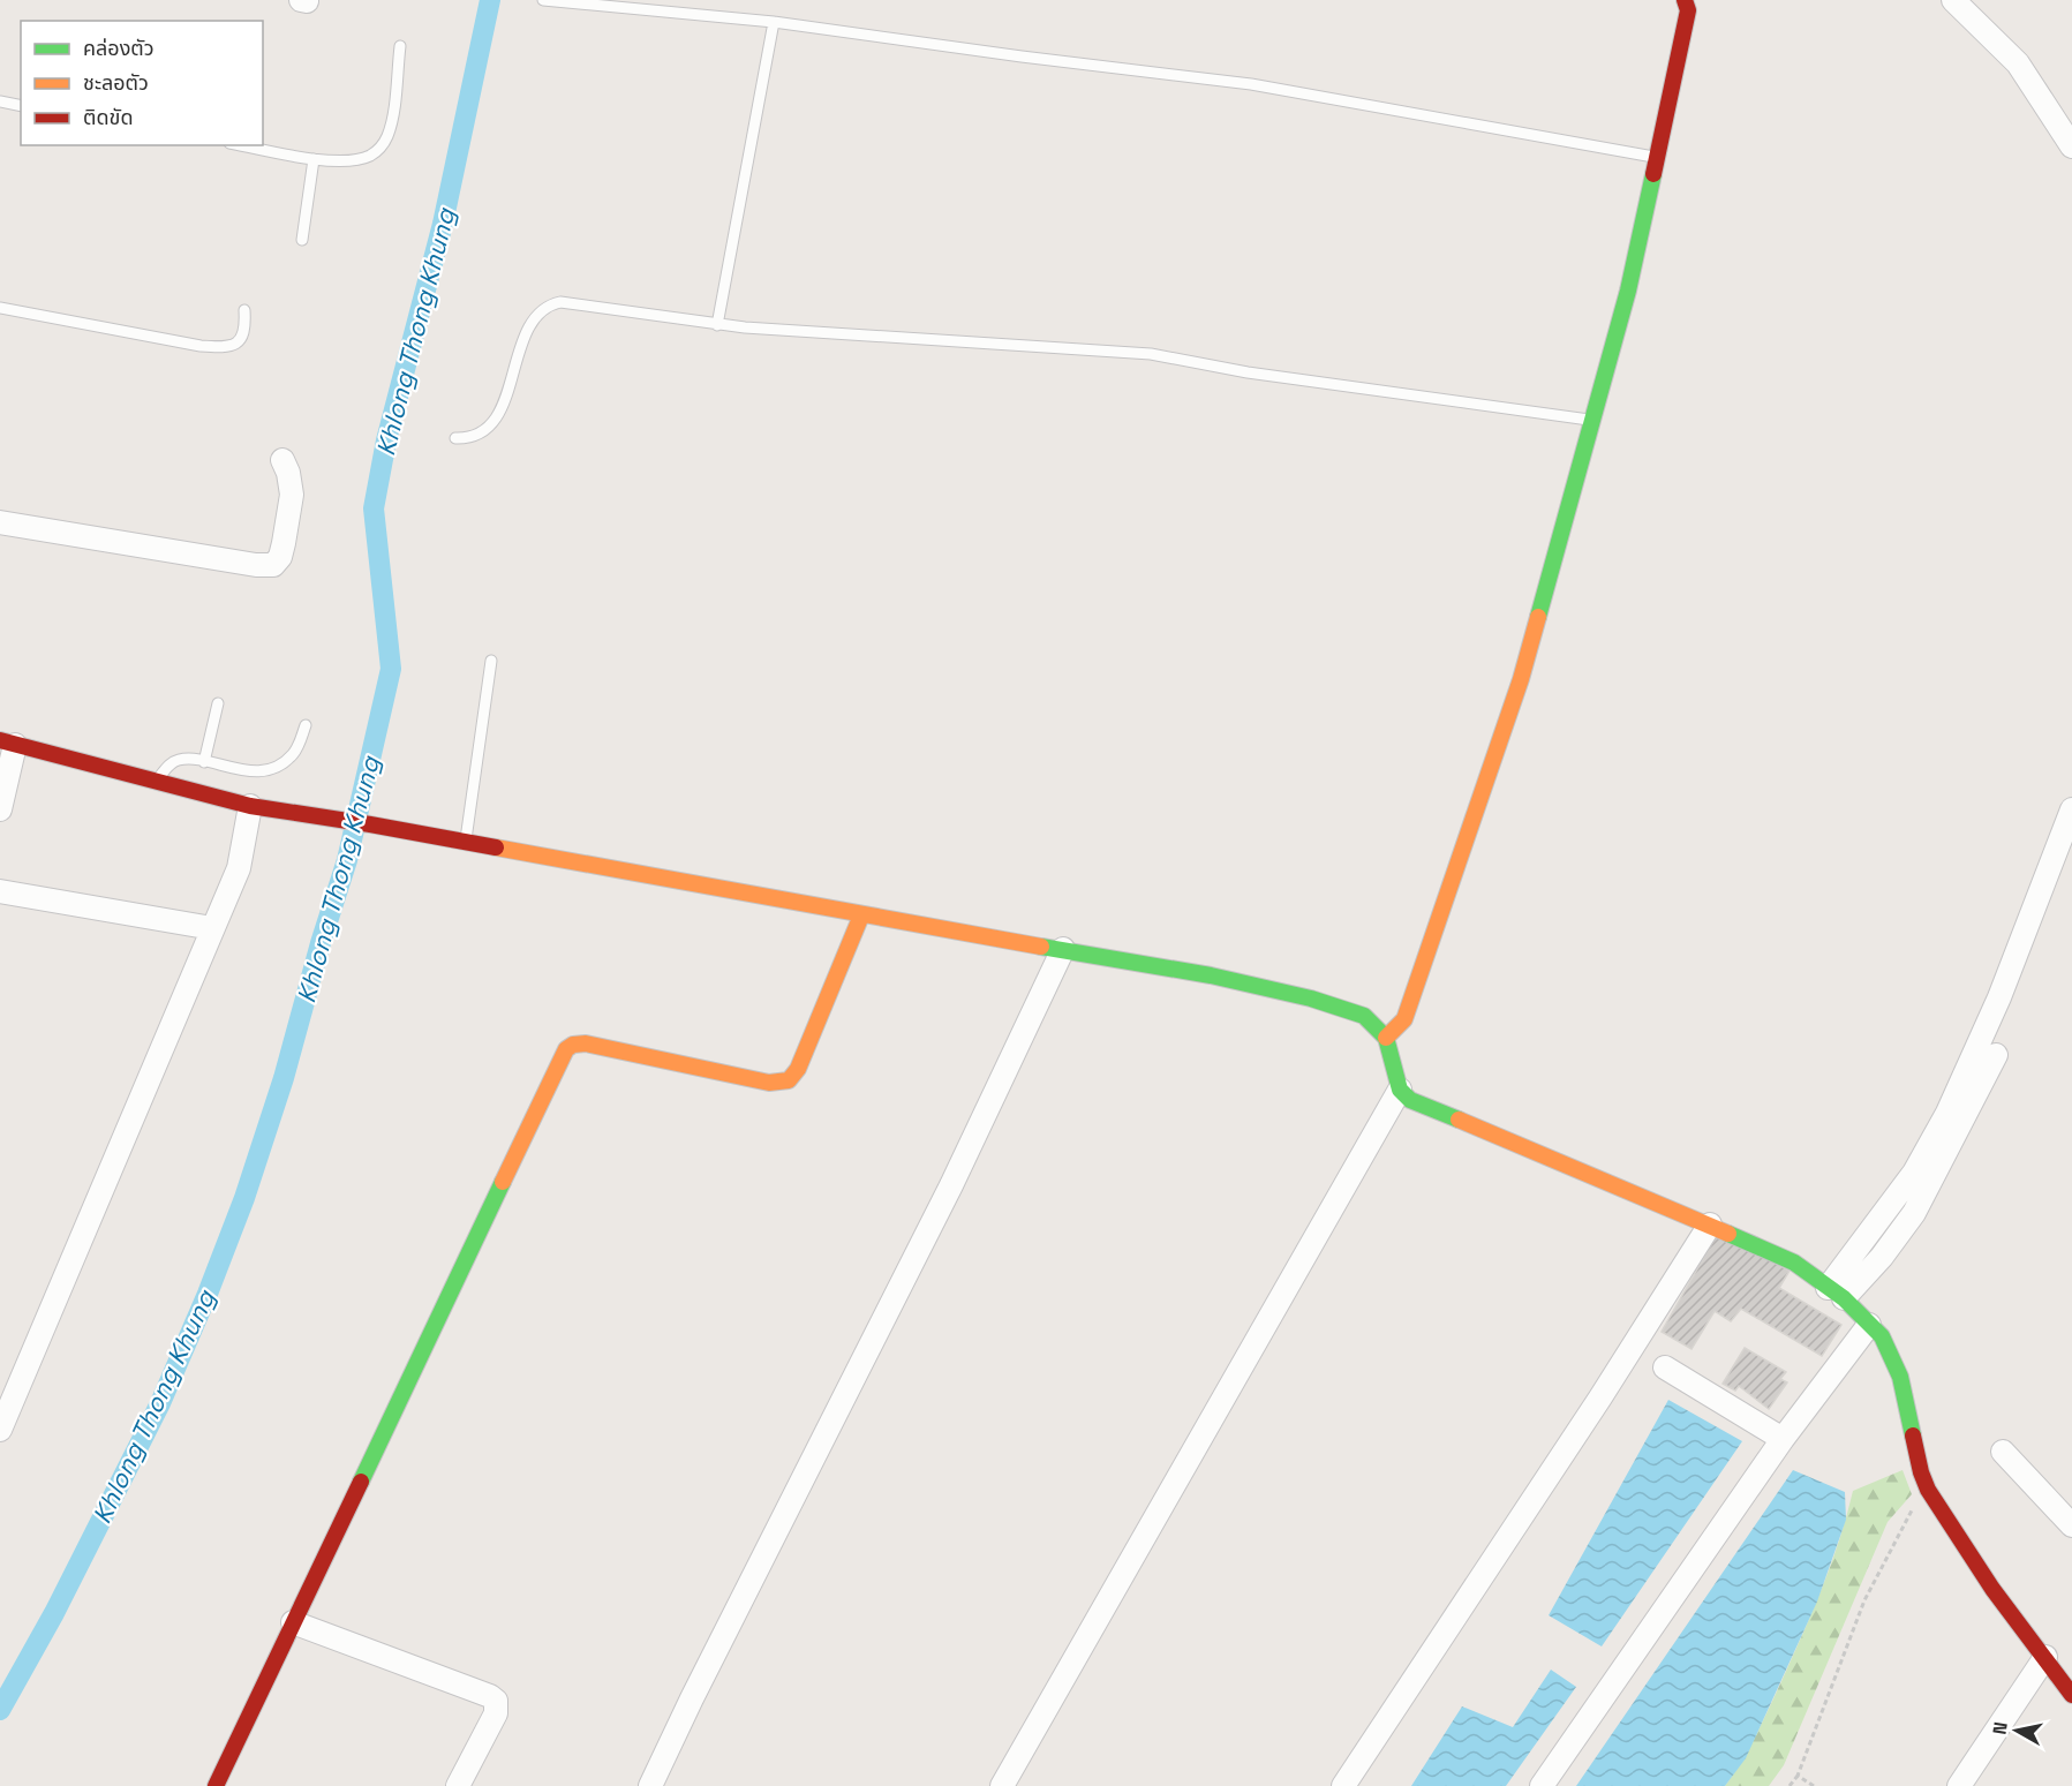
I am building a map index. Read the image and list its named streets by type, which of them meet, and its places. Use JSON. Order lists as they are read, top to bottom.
{
  "water": ["Khlong Thong Khung"],
  "legend": ["คล่องตัว", "ชะลอตัว", "ติดขัด"],
  "north": "left"
}
